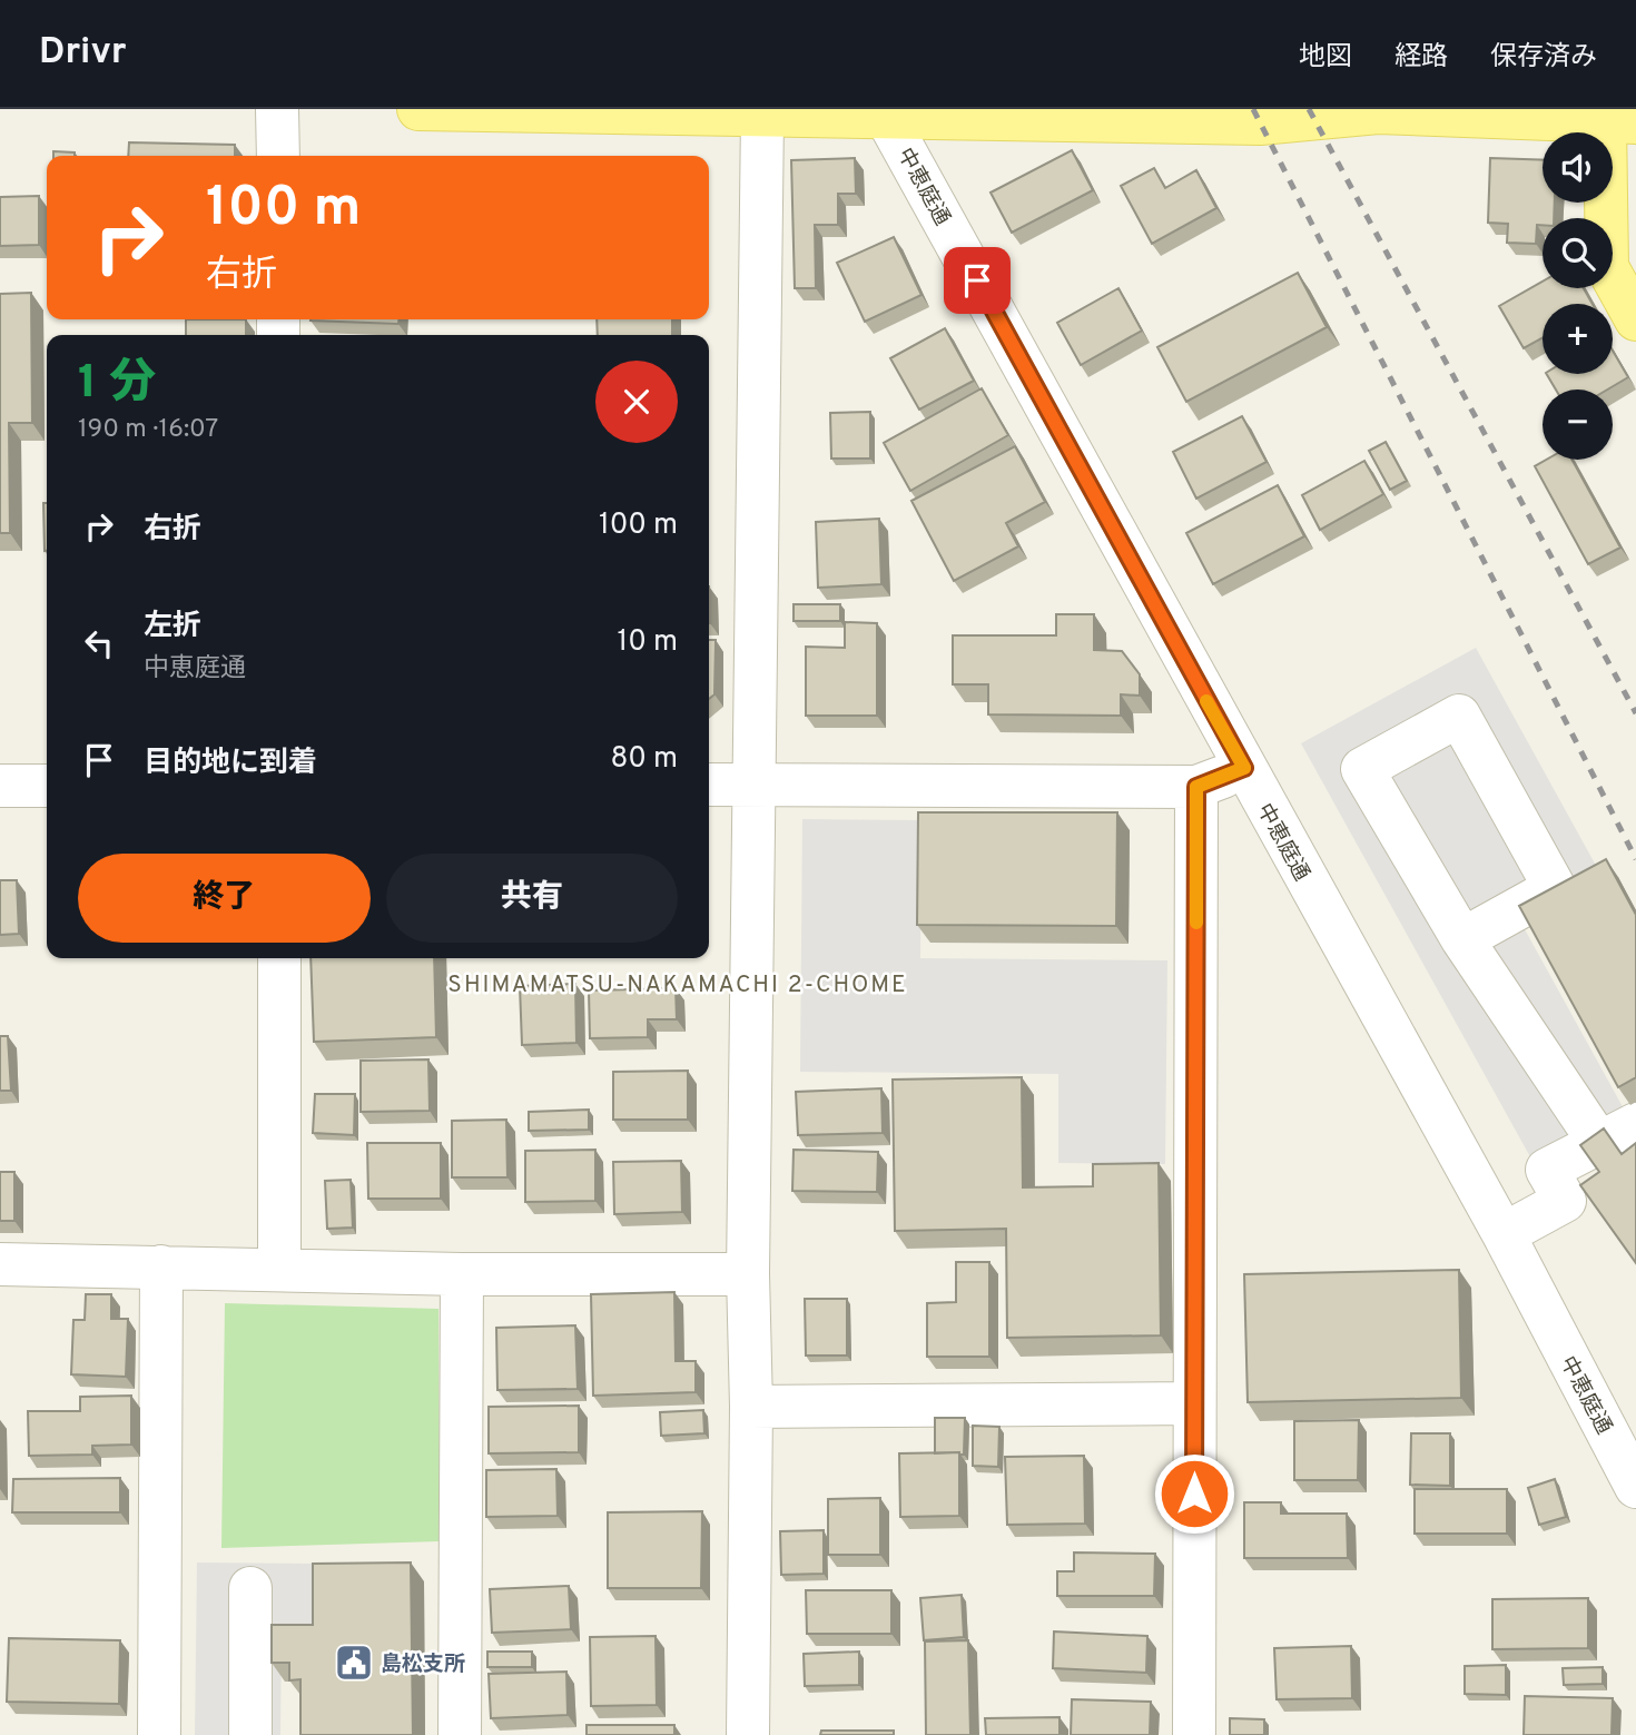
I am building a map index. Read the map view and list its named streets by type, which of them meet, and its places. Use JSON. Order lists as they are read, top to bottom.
{
  "streets": {
    "street": ["中恵庭通"]
  },
  "districts": ["SHIMAMATSU-NAKAMACHI 2-CHOME"],
  "places": {
    "public building": ["島松支所"]
  },
  "page": {
    "header": "Drivr",
    "nav": ["地図", "経路", "保存済み"],
    "map_buttons": ["+", "−"],
    "turn": ["100 m", "右折"],
    "heading": ["1 分", "190 m · 16:07"],
    "list": [
      {
        "name": "右折",
        "value": "100 m"
      },
      {
        "name": "左折",
        "note": "中恵庭通",
        "value": "10 m"
      },
      {
        "name": "目的地に到着",
        "value": "80 m"
      }
    ],
    "buttons": ["終了", "共有"]
  }
}
